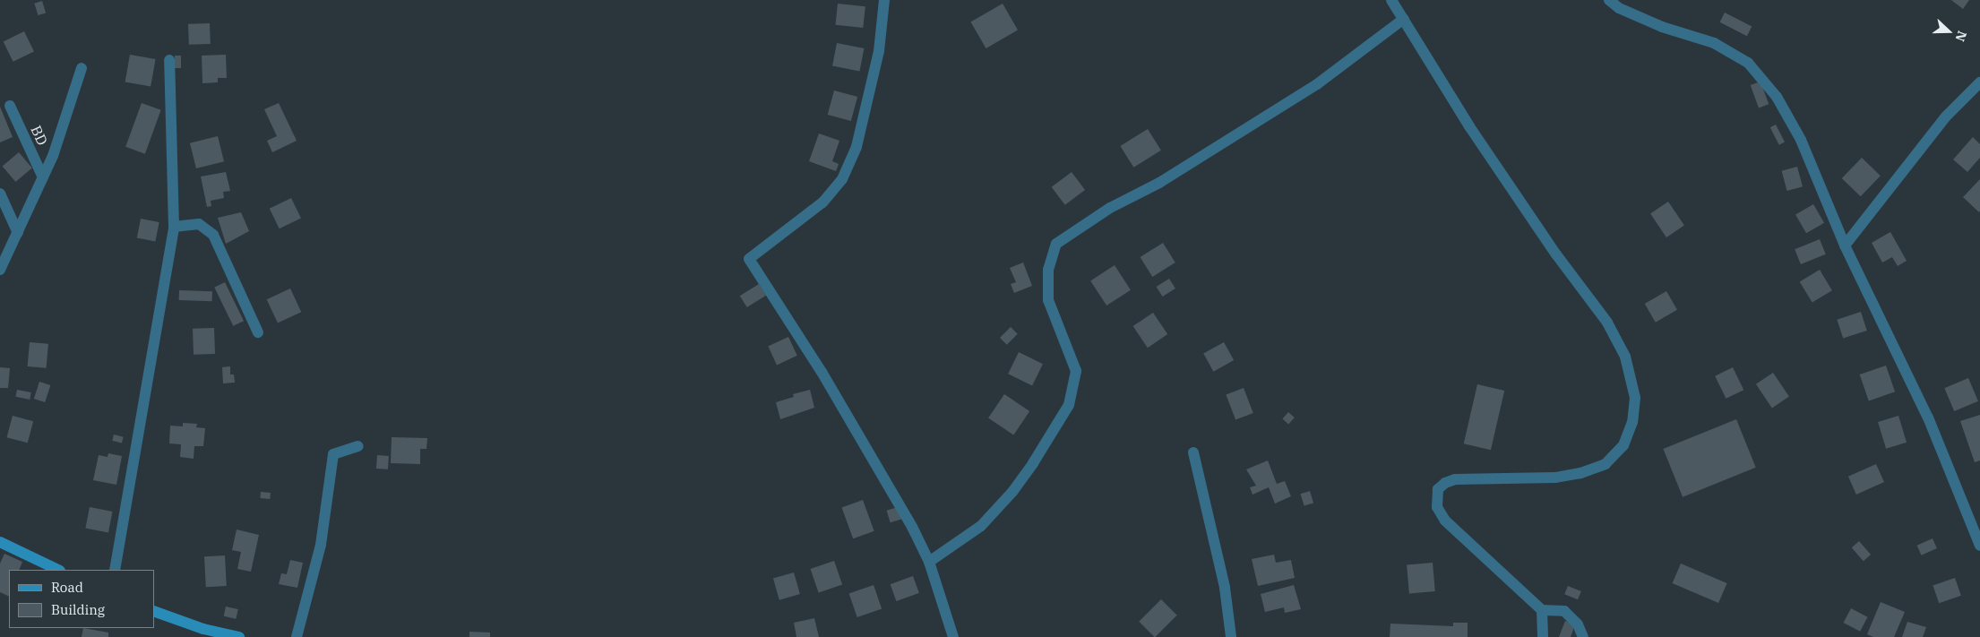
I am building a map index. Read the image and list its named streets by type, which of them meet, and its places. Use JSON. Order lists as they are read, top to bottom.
{
  "streets": {
    "street": ["BD"]
  },
  "legend": ["Road", "Building"],
  "north": "right"
}
